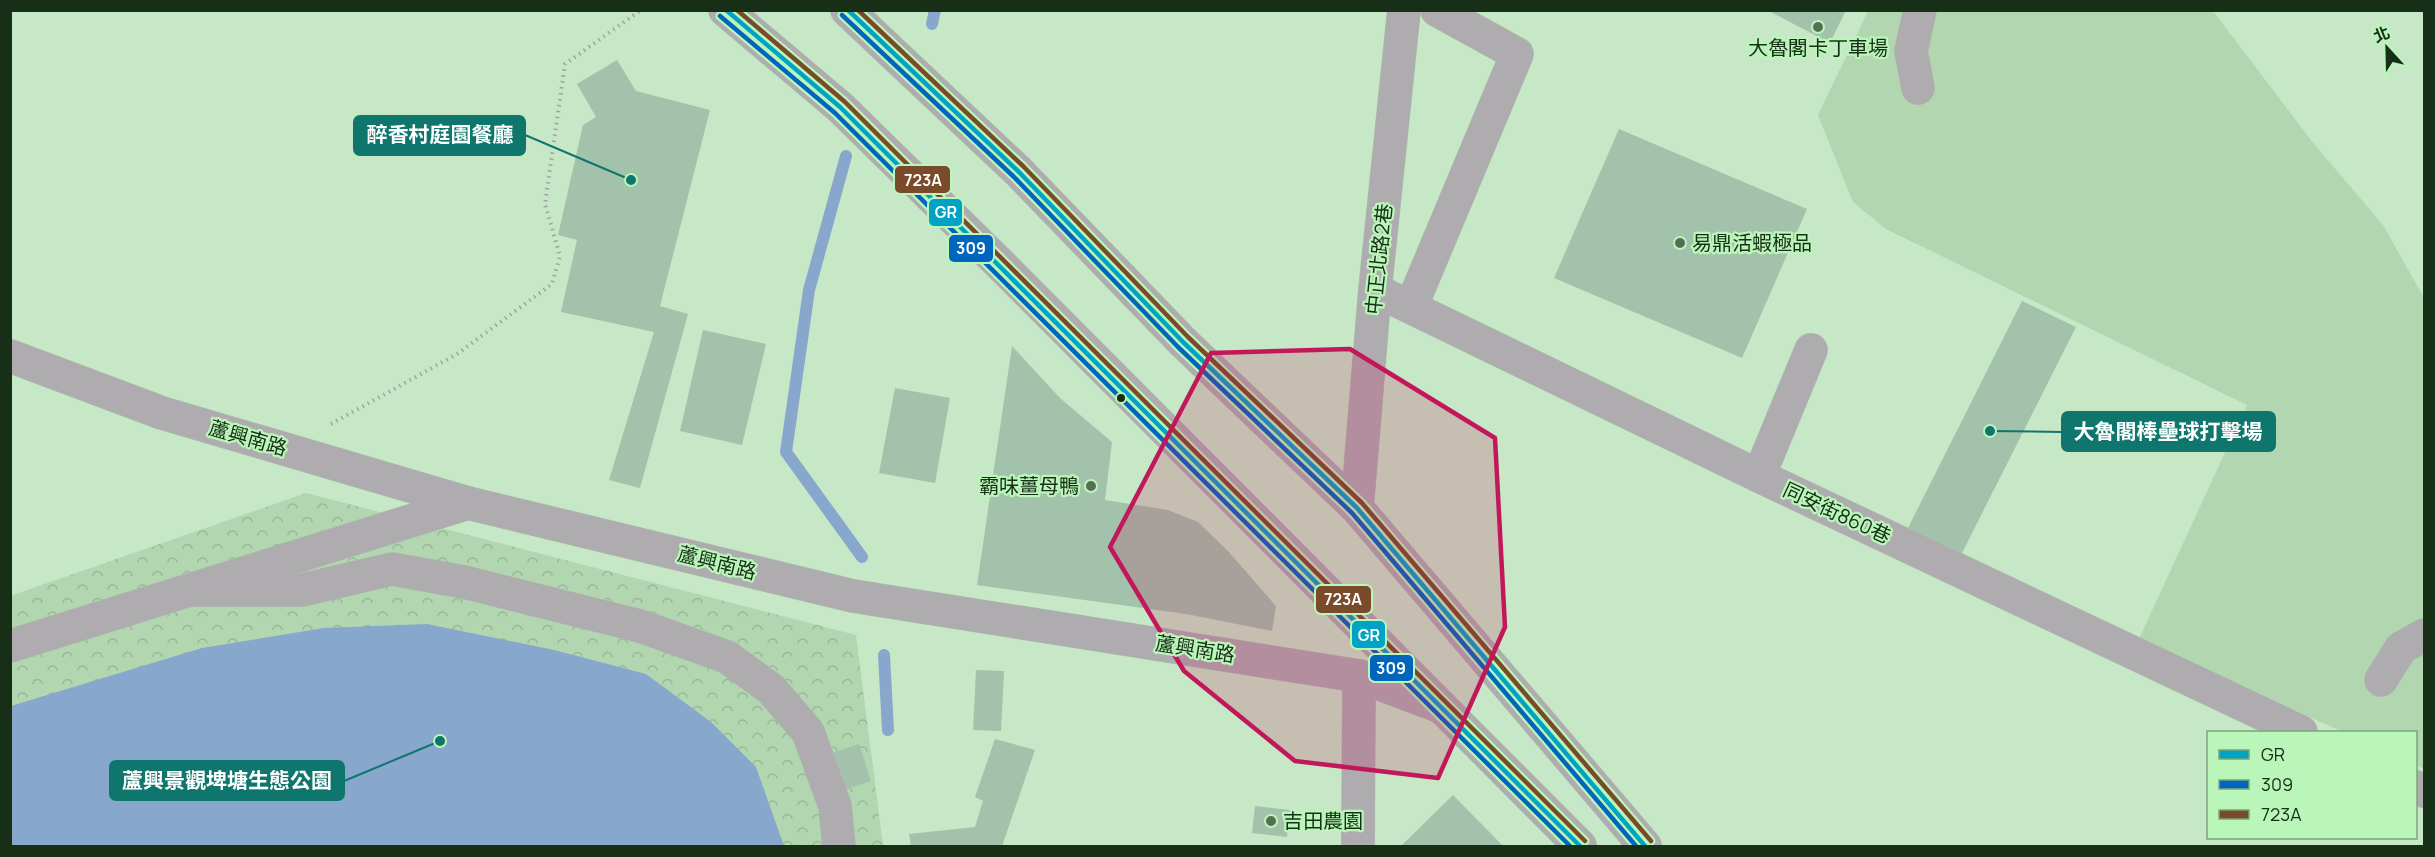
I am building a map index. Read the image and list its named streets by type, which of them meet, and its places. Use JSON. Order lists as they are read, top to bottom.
{
  "streets": {
    "street": ["中正北路2巷", "蘆興南路", "同安街860巷"]
  },
  "crossings": [
    ["中正北路2巷", "同安街860巷"]
  ],
  "places": [
    "大魯閣卡丁車場",
    "醉香村庭園餐廳",
    "易鼎活蝦極品",
    "大魯閣棒壘球打擊場",
    "霸味薑母鴨",
    "蘆興景觀埤塘生態公園",
    "吉田農園"
  ],
  "lines": ["transit line GR", "transit line 723A", "transit line 309"],
  "legend": ["GR", "309", "723A"],
  "north": "top"
}
